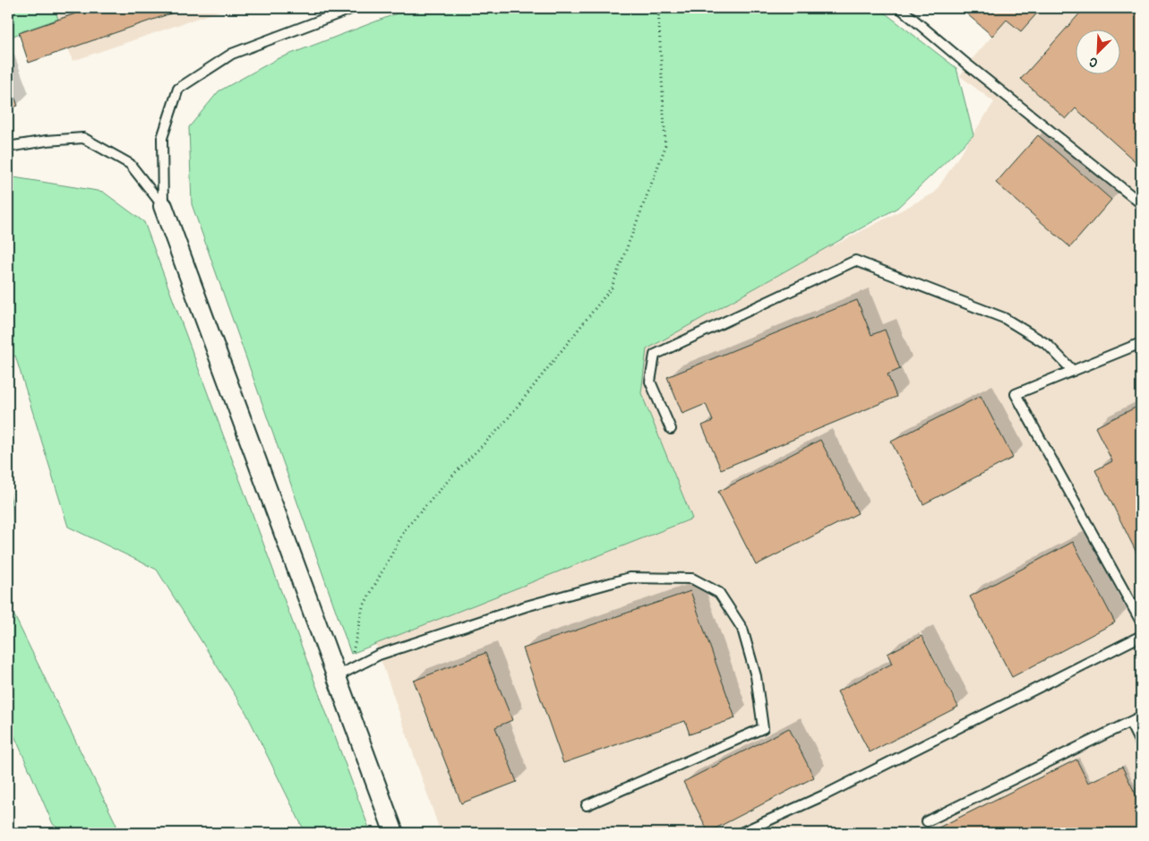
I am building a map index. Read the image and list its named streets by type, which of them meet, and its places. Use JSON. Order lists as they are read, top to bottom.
{
  "north": "bottom left"
}
